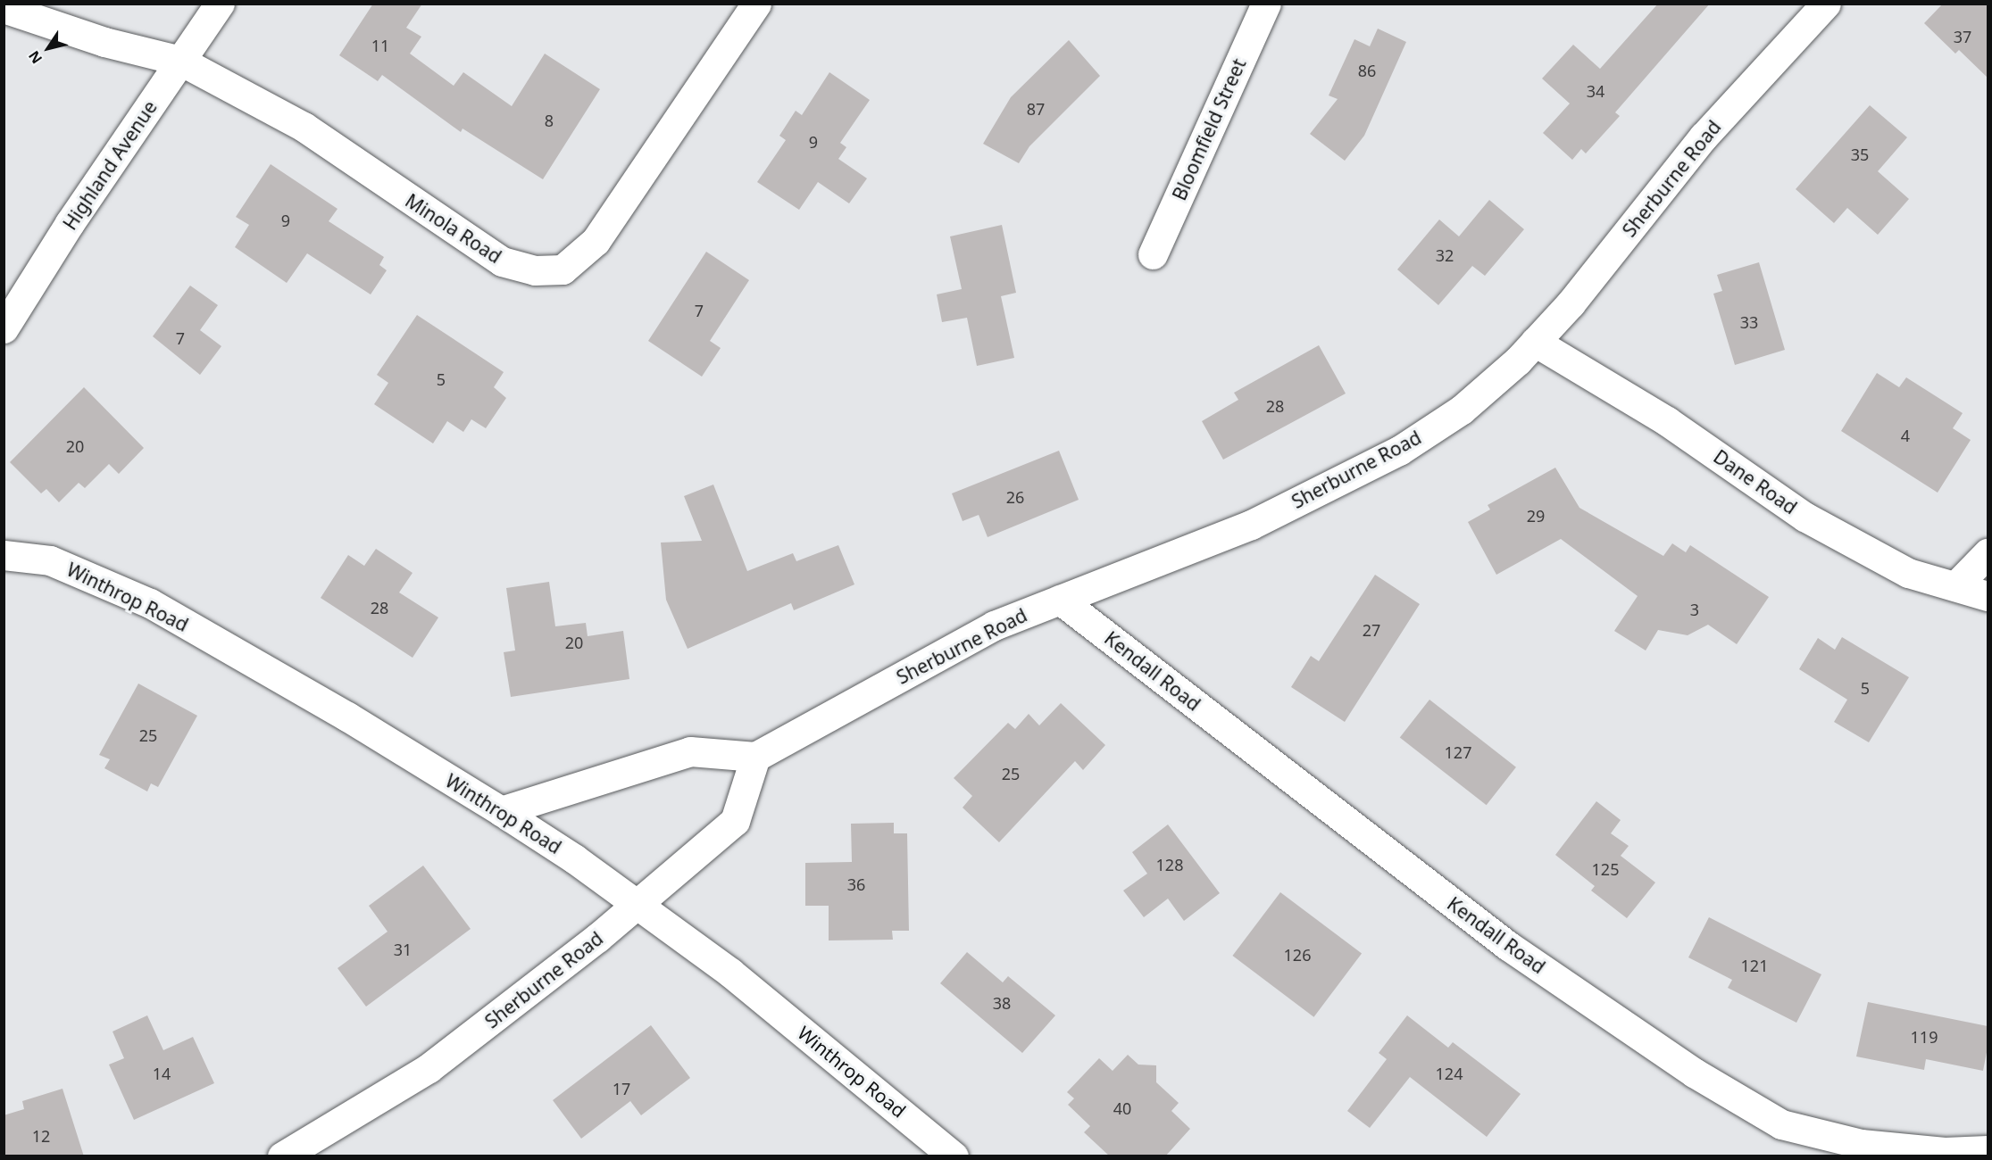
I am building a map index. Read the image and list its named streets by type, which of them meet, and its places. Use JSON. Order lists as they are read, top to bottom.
{
  "streets": {
    "street": [
      "Bloomfield Street",
      "Highland Avenue",
      "Sherburne Road",
      "Minola Road",
      "Dane Road",
      "Winthrop Road",
      "Kendall Road"
    ]
  },
  "crossings": [
    ["Highland Avenue", "Minola Road"],
    ["Sherburne Road", "Dane Road"],
    ["Sherburne Road", "Winthrop Road"],
    ["Sherburne Road", "Kendall Road"]
  ],
  "house_numbers": [
    "37",
    "11",
    "86",
    "34",
    "87",
    "8",
    "9",
    "35",
    "9",
    "32",
    "7",
    "33",
    "7",
    "5",
    "28",
    "4",
    "20",
    "26",
    "29",
    "28",
    "3",
    "27",
    "20",
    "5",
    "25",
    "127",
    "25",
    "128",
    "125",
    "36",
    "31",
    "126",
    "121",
    "38",
    "119",
    "14",
    "124",
    "17",
    "40",
    "12"
  ],
  "north": "bottom left"
}
